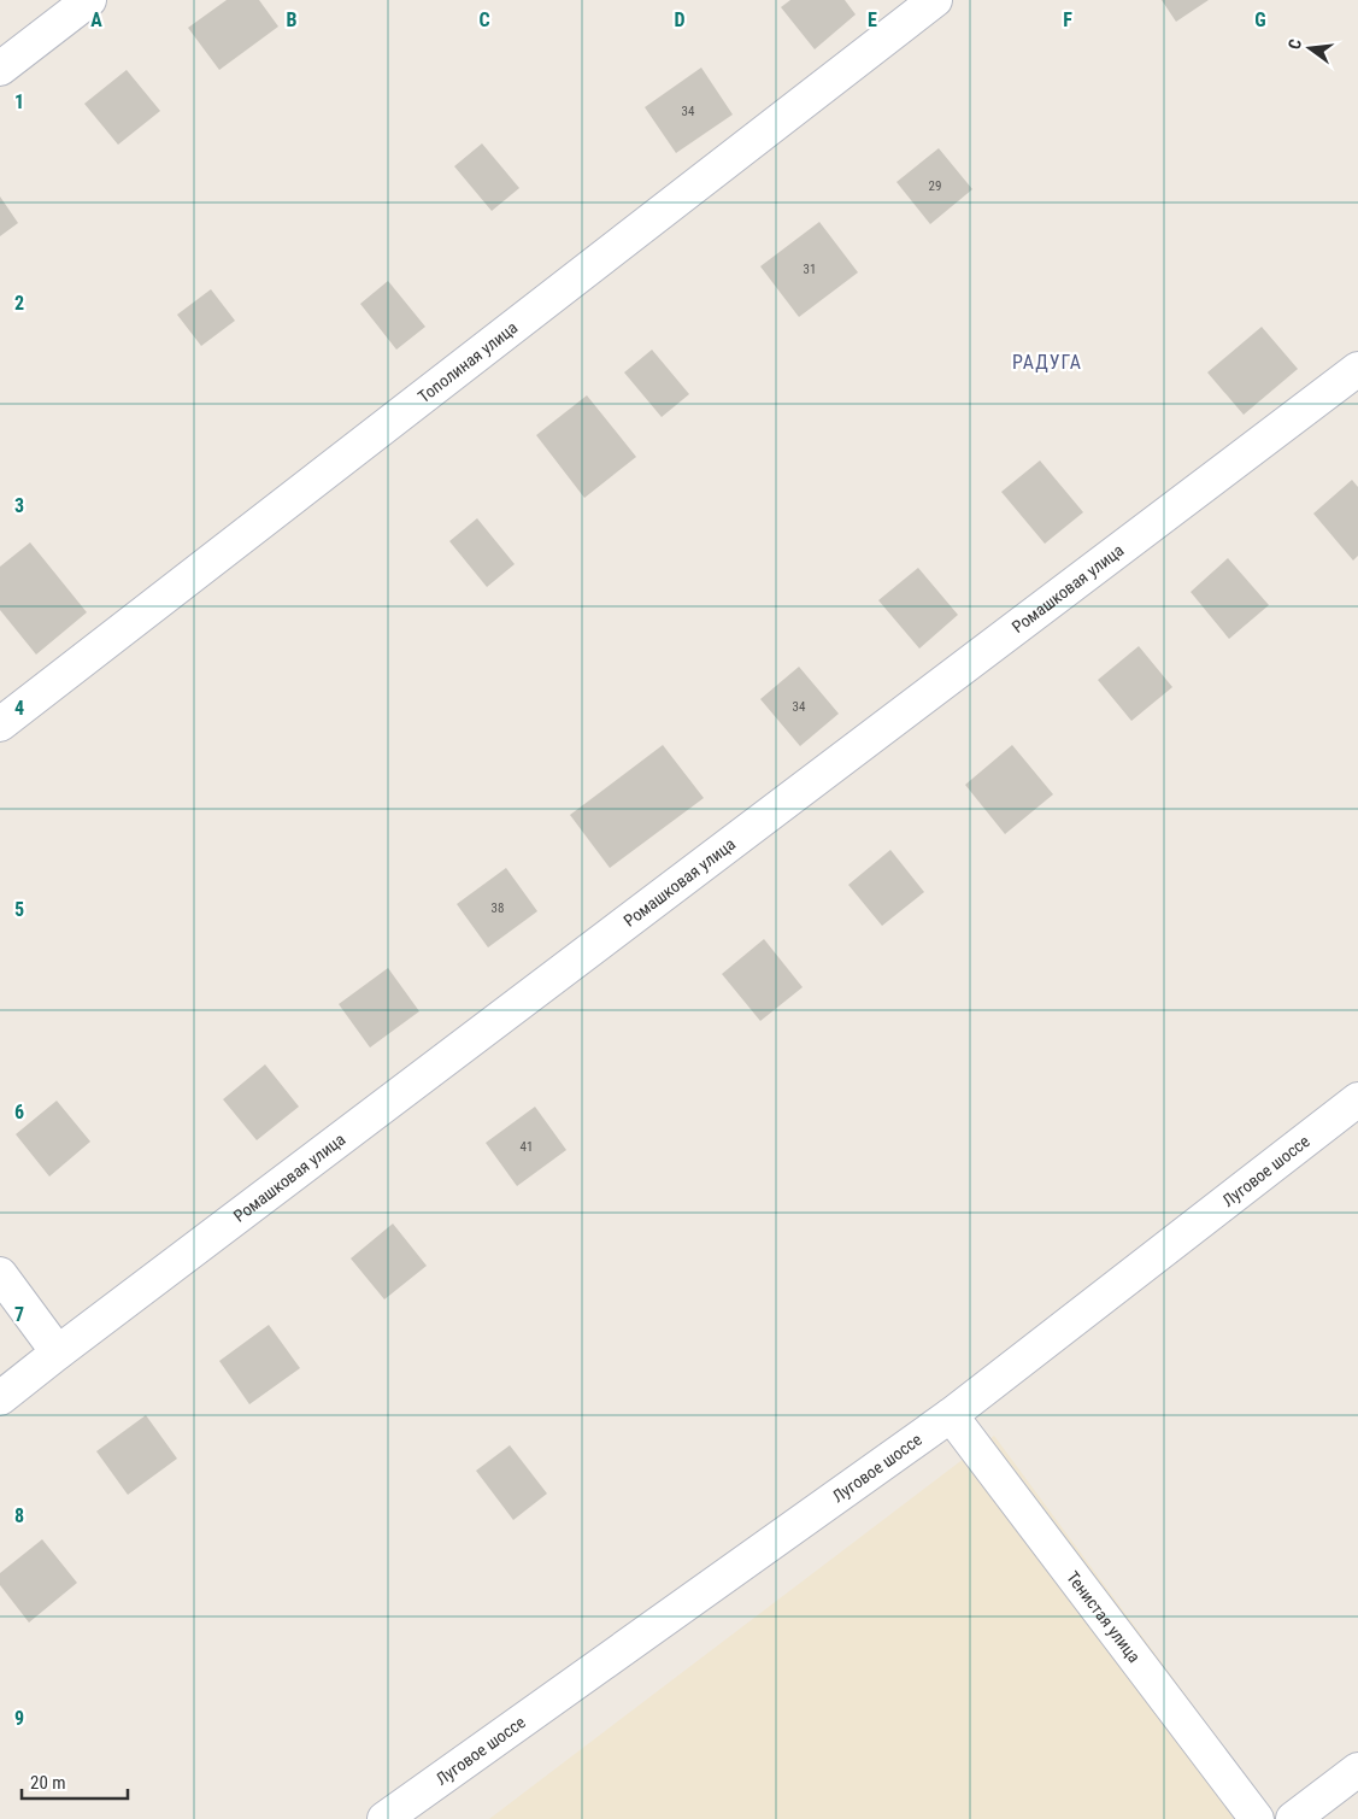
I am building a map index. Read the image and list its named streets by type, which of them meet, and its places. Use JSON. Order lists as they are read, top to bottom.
{
  "streets": {
    "street": [
      "Тополиная улица",
      "Ромашковая улица",
      "Луговое шоссе",
      "Тенистая улица"
    ]
  },
  "crossings": [
    ["Луговое шоссе", "Тенистая улица"]
  ],
  "districts": ["РАДУГА"],
  "house_numbers": [
    "34",
    "29",
    "31",
    "34",
    "38",
    "41"
  ],
  "scale_bar": "20 m",
  "north": "left",
  "grid": {
    "columns": [
      "A",
      "B",
      "C",
      "D",
      "E",
      "F",
      "G"
    ],
    "rows": [
      "1",
      "2",
      "3",
      "4",
      "5",
      "6",
      "7",
      "8",
      "9"
    ]
  }
}
